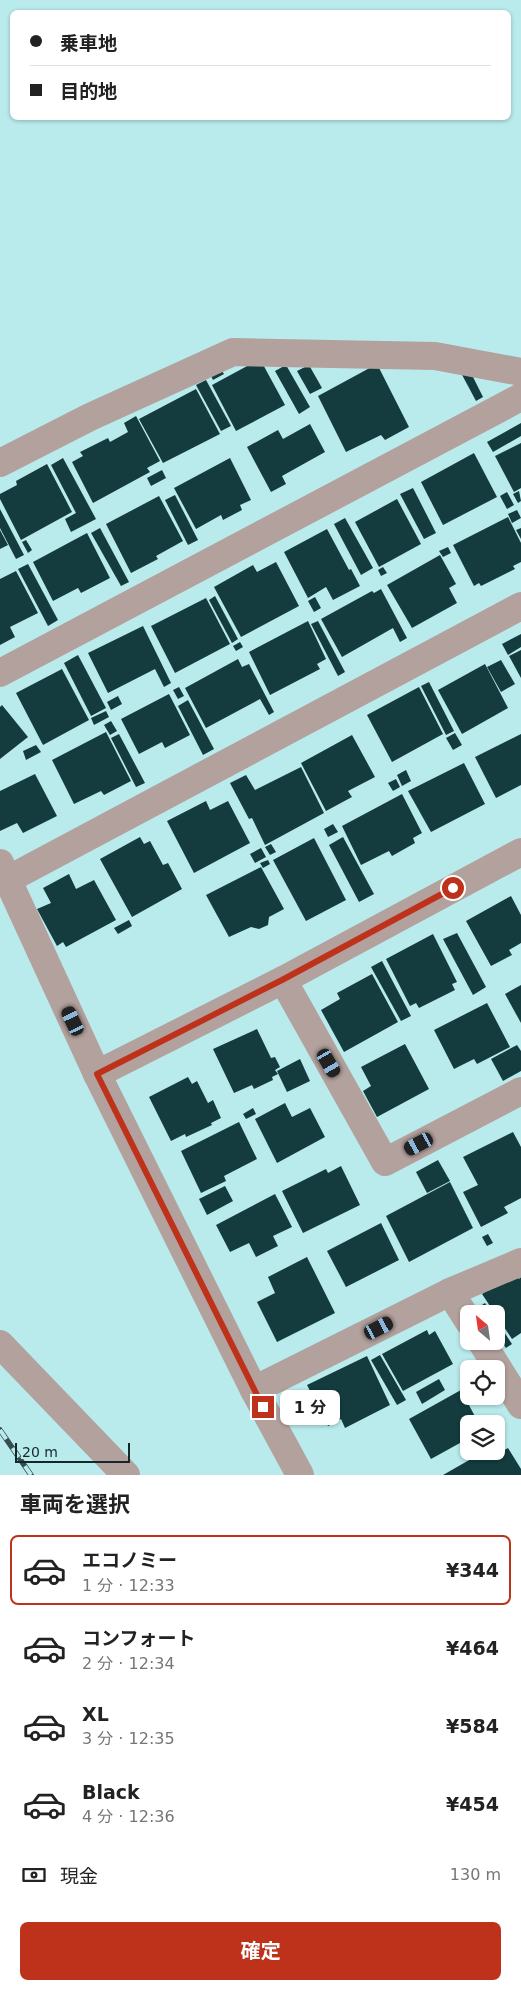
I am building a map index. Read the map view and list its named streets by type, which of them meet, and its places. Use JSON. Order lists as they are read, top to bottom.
{
  "scale_bar": "20 m",
  "north": "top left",
  "page": {
    "banner": ["乗車地", "目的地"],
    "bubble": "1 分",
    "scale": "20 m",
    "heading": "車両を選択",
    "list": [
      {
        "name": "エコノミー",
        "note": "1 分 · 12:33",
        "value": "¥344"
      },
      {
        "name": "コンフォート",
        "note": "2 分 · 12:34",
        "value": "¥464"
      },
      {
        "name": "XL",
        "note": "3 分 · 12:35",
        "value": "¥584"
      },
      {
        "name": "Black",
        "note": "4 分 · 12:36",
        "value": "¥454"
      }
    ],
    "pay": ["現金", "130 m"],
    "buttons": "確定"
  }
}
